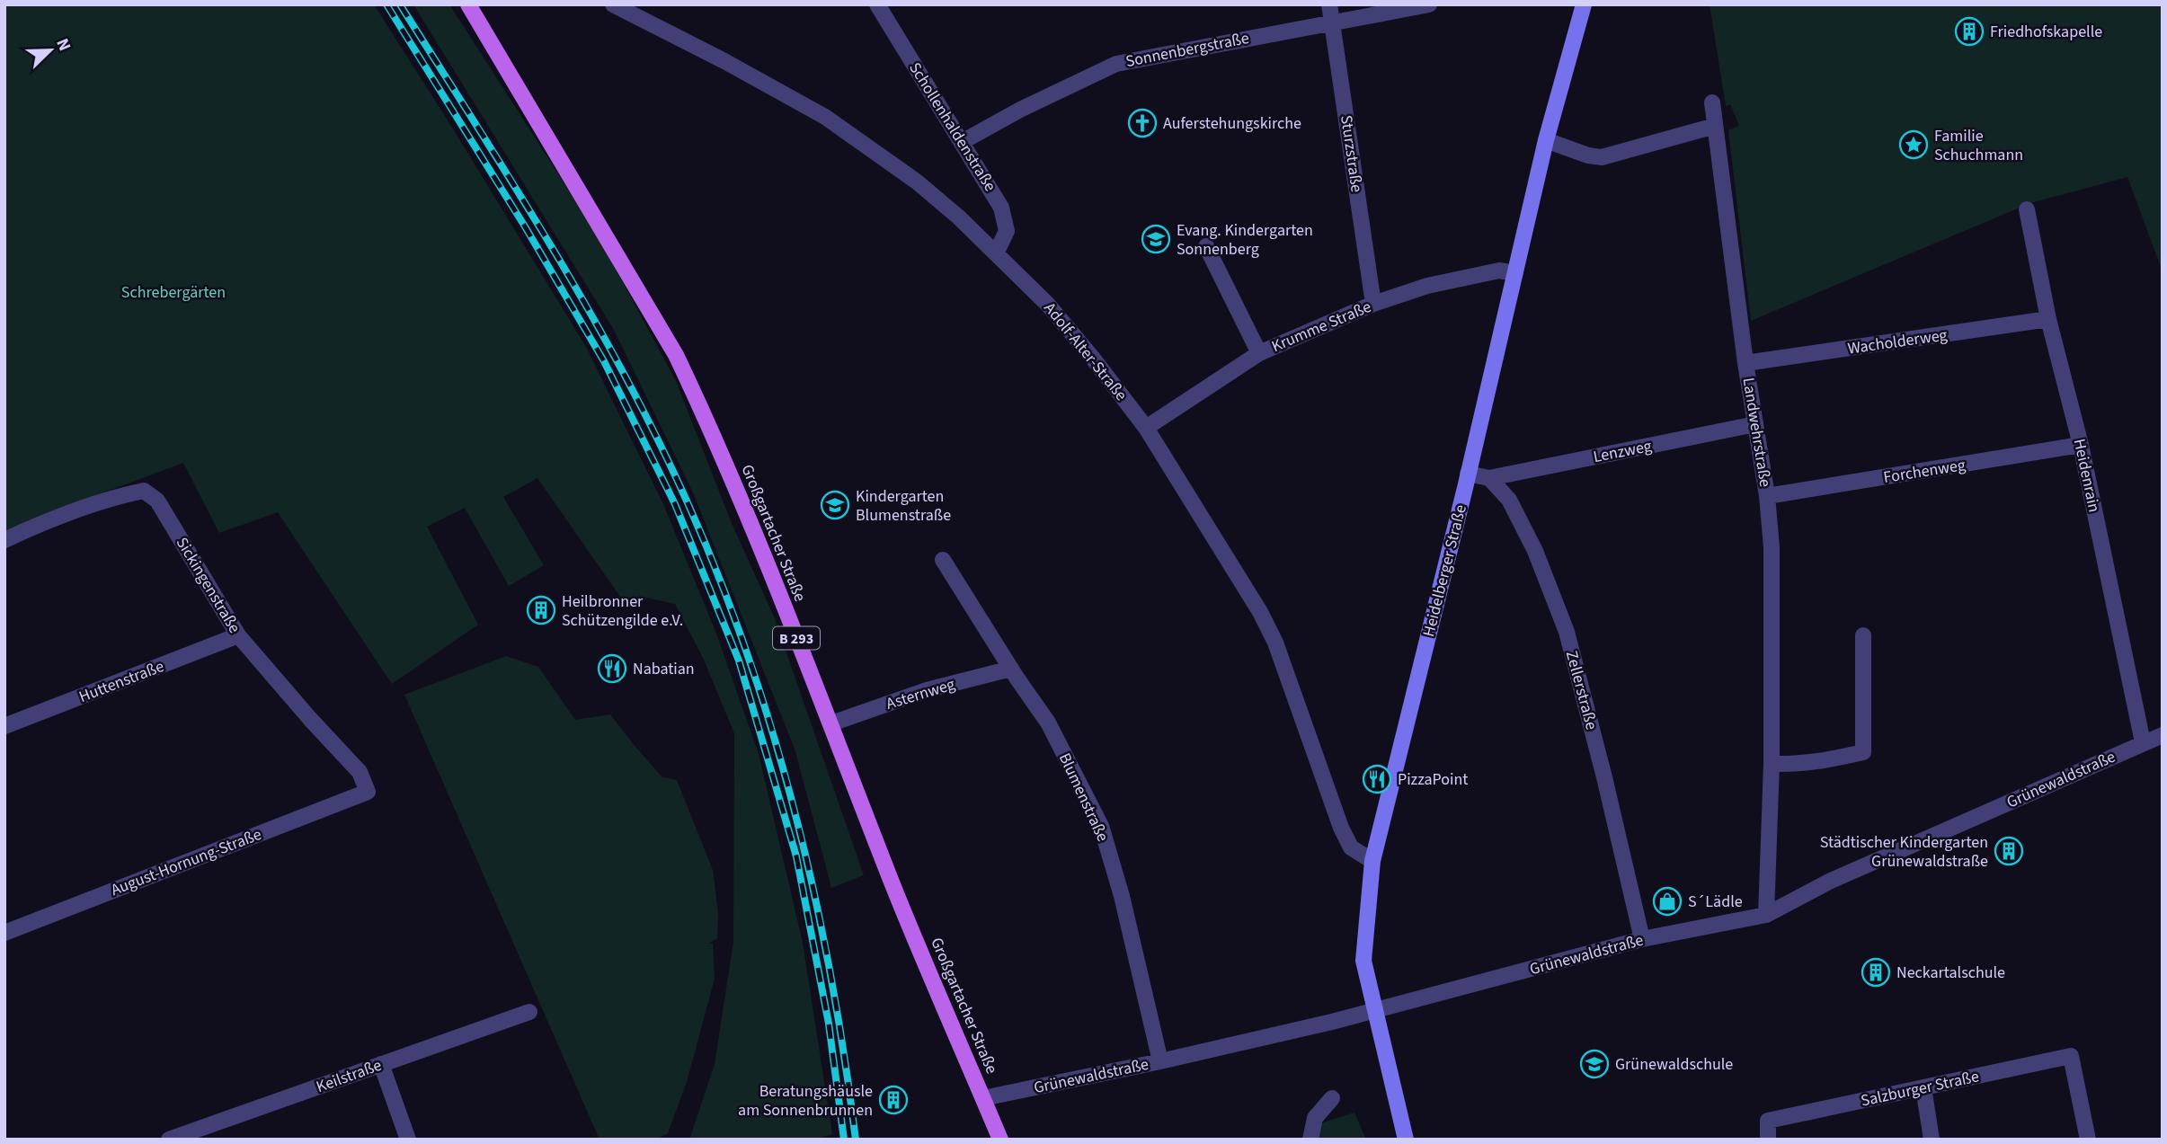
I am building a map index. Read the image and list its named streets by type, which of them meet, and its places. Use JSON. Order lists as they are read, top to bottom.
{
  "streets": {
    "main road": ["Großgartacher Straße", "Heidelberger Straße", "B 293"],
    "street": [
      "Sonnenbergstraße",
      "Schollenhaldenstraße",
      "Sturzstraße",
      "Krumme Straße",
      "Wacholderweg",
      "Adolf-Alter-Straße",
      "Landwehrstraße",
      "Lenzweg",
      "Forchenweg",
      "Heidenrain",
      "Sickingenstraße",
      "Huttenstraße",
      "Zellerstraße",
      "Asternweg",
      "Grünewaldstraße",
      "Blumenstraße",
      "August-Hornung-Straße",
      "Keilstraße",
      "Salzburger Straße"
    ]
  },
  "crossings": [
    ["Sonnenbergstraße", "Schollenhaldenstraße"],
    ["Sonnenbergstraße", "Sturzstraße"],
    ["Schollenhaldenstraße", "Adolf-Alter-Straße"],
    ["Sturzstraße", "Krumme Straße"],
    ["Krumme Straße", "Adolf-Alter-Straße"],
    ["Krumme Straße", "Heidelberger Straße"],
    ["Wacholderweg", "Landwehrstraße"],
    ["Wacholderweg", "Heidenrain"],
    ["Adolf-Alter-Straße", "Heidelberger Straße"],
    ["Landwehrstraße", "Lenzweg"],
    ["Landwehrstraße", "Forchenweg"],
    ["Landwehrstraße", "Grünewaldstraße"],
    ["Lenzweg", "Zellerstraße"],
    ["Forchenweg", "Heidenrain"],
    ["Heidenrain", "Grünewaldstraße"],
    ["Großgartacher Straße", "Asternweg"],
    ["Großgartacher Straße", "Grünewaldstraße"],
    ["Heidelberger Straße", "Grünewaldstraße"],
    ["Sickingenstraße", "Huttenstraße"],
    ["Sickingenstraße", "August-Hornung-Straße"],
    ["Zellerstraße", "Grünewaldstraße"],
    ["Asternweg", "Blumenstraße"],
    ["Grünewaldstraße", "Blumenstraße"]
  ],
  "parks": ["Schrebergärten"],
  "places": {
    "building": [
      "Friedhofskapelle",
      "Heilbronner Schützengilde e.V.",
      "Städtischer Kindergarten Grünewaldstraße",
      "Neckartalschule",
      "Beratungshäusle am Sonnenbrunnen"
    ],
    "church": ["Auferstehungskirche"],
    "place": ["Familie Schuchmann"],
    "school or university": ["Evang. Kindergarten Sonnenberg", "Kindergarten Blumenstraße", "Grünewaldschule"],
    "restaurant": ["Nabatian", "PizzaPoint"],
    "shop": ["S´Lädle"]
  },
  "north": "top right"
}
